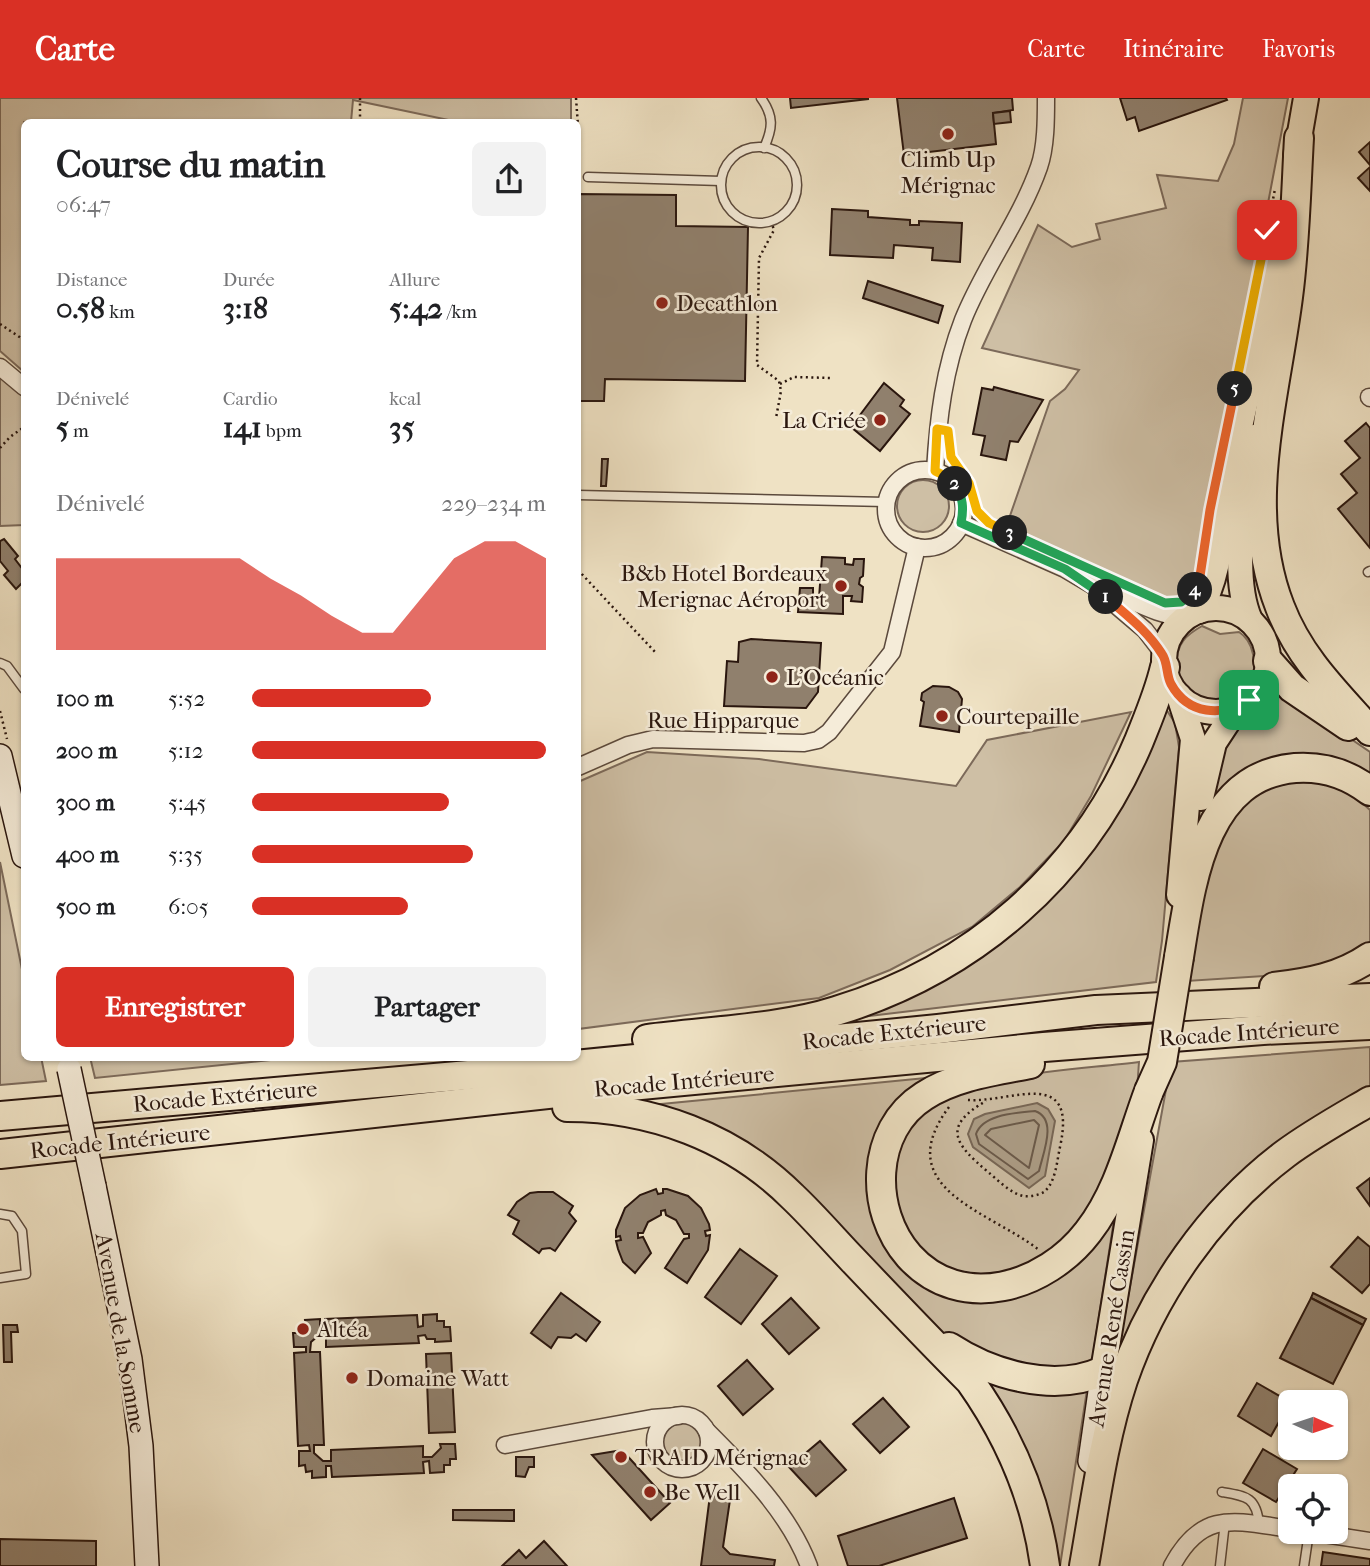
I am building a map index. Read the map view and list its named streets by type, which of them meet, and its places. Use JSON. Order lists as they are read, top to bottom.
{
  "streets": {
    "highway": ["Rocade Extérieure", "Rocade Intérieure"],
    "main road": ["Avenue René Cassin", "Avenue de la Somme"],
    "street": ["Rue Hipparque"]
  },
  "places": [
    "Climb Up Mérignac",
    "Decathlon",
    "La Criée",
    "B&b Hotel Bordeaux Merignac Aéroport",
    "L’Océanic",
    "Courtepaille",
    "Altéa",
    "Domaine Watt",
    "TRAID Mérignac",
    "Be Well"
  ],
  "north": "right",
  "page": {
    "header": "Carte",
    "nav": ["Carte", "Itinéraire", "Favoris"],
    "heading": ["Course du matin", "06:47"],
    "stats": [
      ["Distance", "0.58 km"],
      ["Durée", "3:18"],
      ["Allure", "5:42 /km"],
      ["Dénivelé", "5 m"],
      ["Cardio", "141 bpm"],
      ["kcal", "35"]
    ],
    "pins": [
      "5",
      "2",
      "3",
      "4",
      "1"
    ],
    "chart": ["Dénivelé", "229–234 m"],
    "list": [
      {
        "name": "100 m",
        "note": "5:52"
      },
      {
        "name": "200 m",
        "note": "5:12"
      },
      {
        "name": "300 m",
        "note": "5:45"
      },
      {
        "name": "400 m",
        "note": "5:35"
      },
      {
        "name": "500 m",
        "note": "6:05"
      }
    ],
    "buttons": ["Enregistrer", "Partager"]
  }
}
